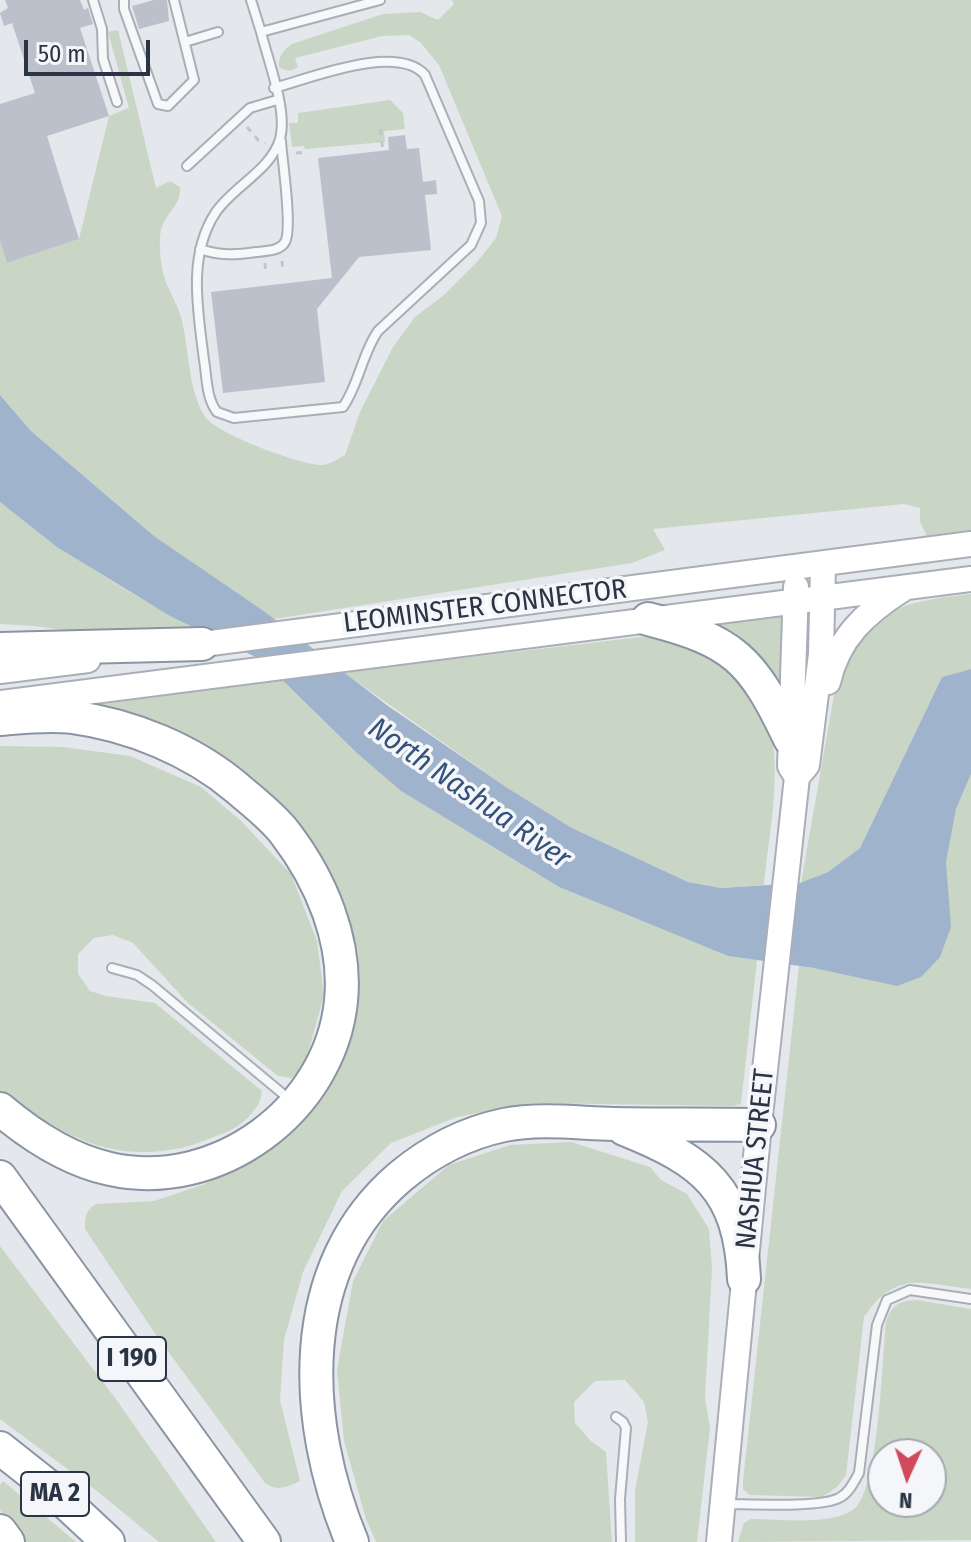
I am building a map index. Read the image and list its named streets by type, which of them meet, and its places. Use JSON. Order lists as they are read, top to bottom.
{
  "streets": {
    "highway": ["I 190", "MA 2"],
    "main road": ["LEOMINSTER CONNECTOR", "NASHUA STREET"]
  },
  "crossings": [
    ["LEOMINSTER CONNECTOR", "NASHUA STREET"]
  ],
  "water": ["North Nashua River"],
  "scale_bar": "50 m",
  "north": "bottom"
}
